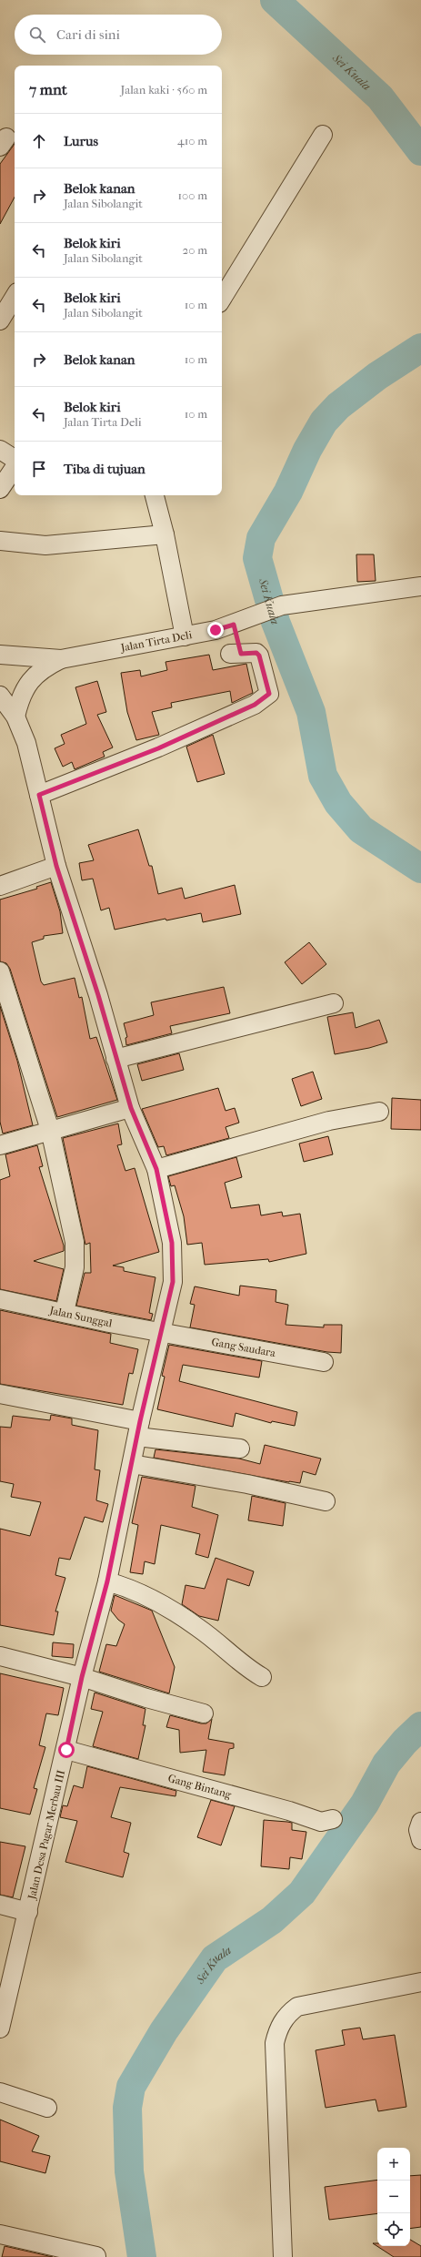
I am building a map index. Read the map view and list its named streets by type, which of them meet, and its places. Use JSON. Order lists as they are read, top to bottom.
{
  "streets": {
    "street": [
      "Jalan Tirta Deli",
      "Jalan Sunggal",
      "Gang Saudara",
      "Gang Bintang",
      "Jalan Desa Pagar Merbau III"
    ]
  },
  "crossings": [
    ["Jalan Tirta Deli", "Jalan Desa Pagar Merbau III"],
    ["Jalan Sunggal", "Gang Saudara"],
    ["Jalan Sunggal", "Jalan Desa Pagar Merbau III"],
    ["Gang Saudara", "Jalan Desa Pagar Merbau III"],
    ["Gang Bintang", "Jalan Desa Pagar Merbau III"]
  ],
  "water": ["Sei Kuala"],
  "page": {
    "search": "Cari di sini",
    "heading": ["7 mnt", "Jalan kaki · 560 m"],
    "list": [
      ["Lurus", "410 m"],
      ["Belok kanan", "Jalan Sibolangit", "100 m"],
      ["Belok kiri", "Jalan Sibolangit", "20 m"],
      ["Belok kiri", "Jalan Sibolangit", "10 m"],
      ["Belok kanan", "10 m"],
      ["Belok kiri", "Jalan Tirta Deli", "10 m"],
      "Tiba di tujuan"
    ],
    "map_buttons": ["+", "−"]
  }
}
